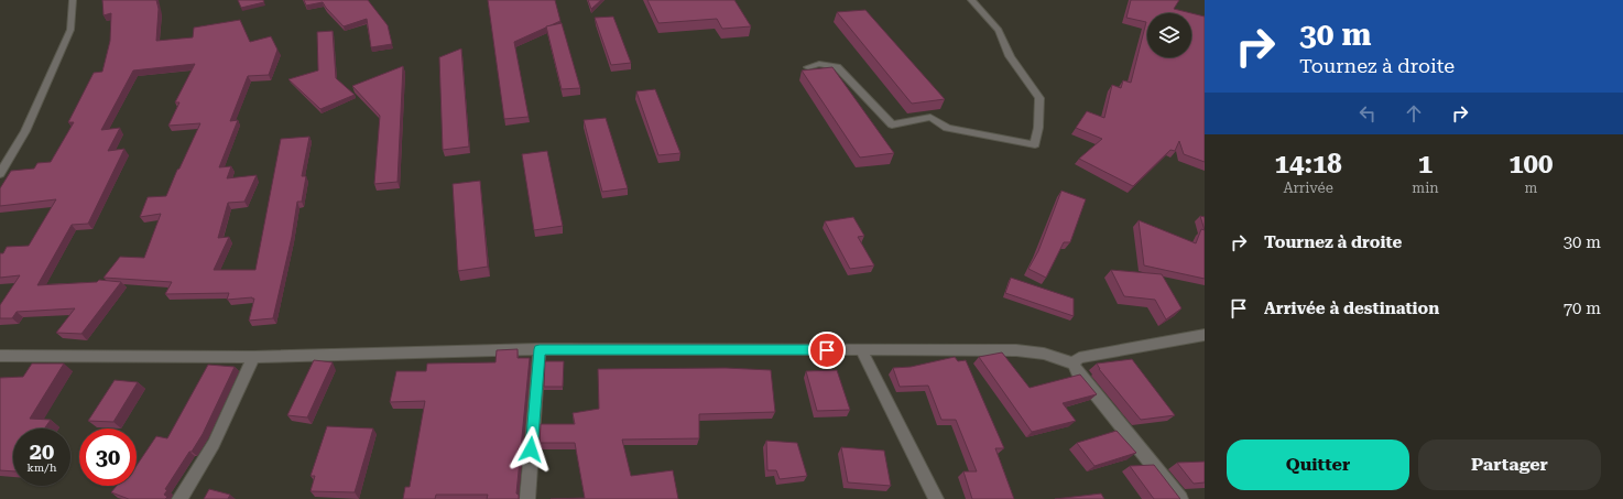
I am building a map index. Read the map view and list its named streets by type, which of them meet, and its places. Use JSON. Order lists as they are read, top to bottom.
{
  "page": {
    "turn": ["30 m", "Tournez à droite"],
    "eta": [
      "14:18",
      "Arrivée",
      "1",
      "min",
      "100",
      "m"
    ],
    "list": [
      {
        "name": "Tournez à droite",
        "value": "30 m"
      },
      {
        "name": "Arrivée à destination",
        "value": "70 m"
      }
    ],
    "speed": "20 km/h",
    "limit": "30",
    "buttons": ["Quitter", "Partager"]
  }
}
